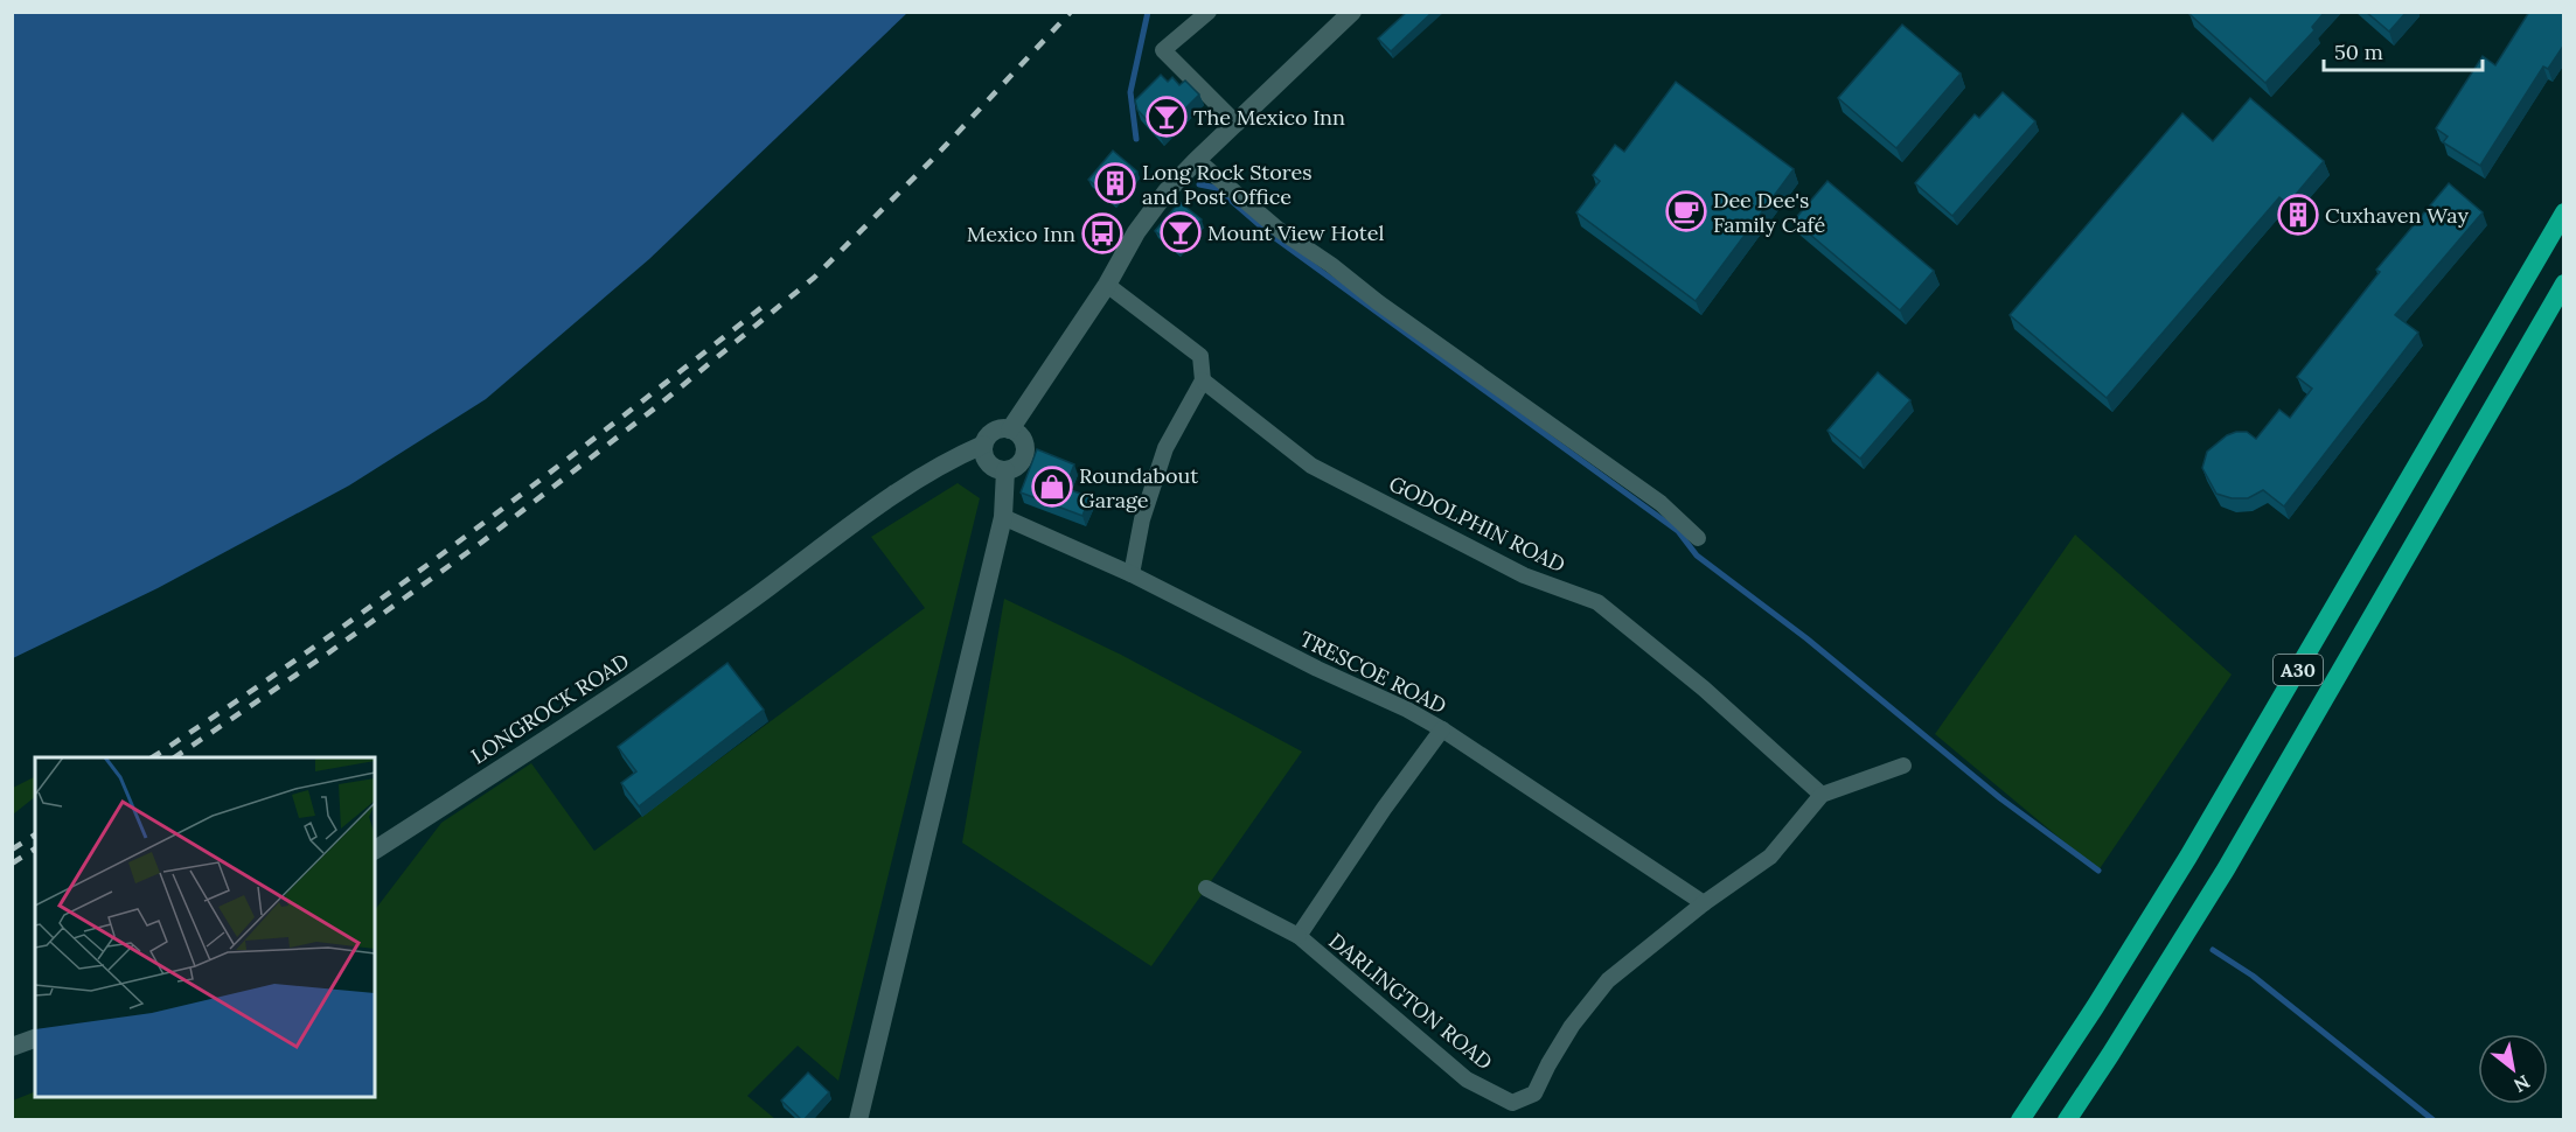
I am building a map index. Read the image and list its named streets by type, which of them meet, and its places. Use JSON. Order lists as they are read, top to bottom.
{
  "streets": {
    "highway": ["A30"],
    "street": [
      "GODOLPHIN ROAD",
      "TRESCOE ROAD",
      "LONGROCK ROAD",
      "DARLINGTON ROAD"
    ]
  },
  "crossings": [
    ["GODOLPHIN ROAD", "DARLINGTON ROAD"],
    ["TRESCOE ROAD", "DARLINGTON ROAD"]
  ],
  "places": {
    "bar": ["The Mexico Inn", "Mount View Hotel"],
    "building": ["Long Rock Stores and Post Office", "Cuxhaven Way"],
    "cafe": ["Dee Dee's Family Café"],
    "bus stop": ["Mexico Inn"],
    "shop": ["Roundabout Garage"]
  },
  "scale_bar": "50 m",
  "north": "bottom right"
}
